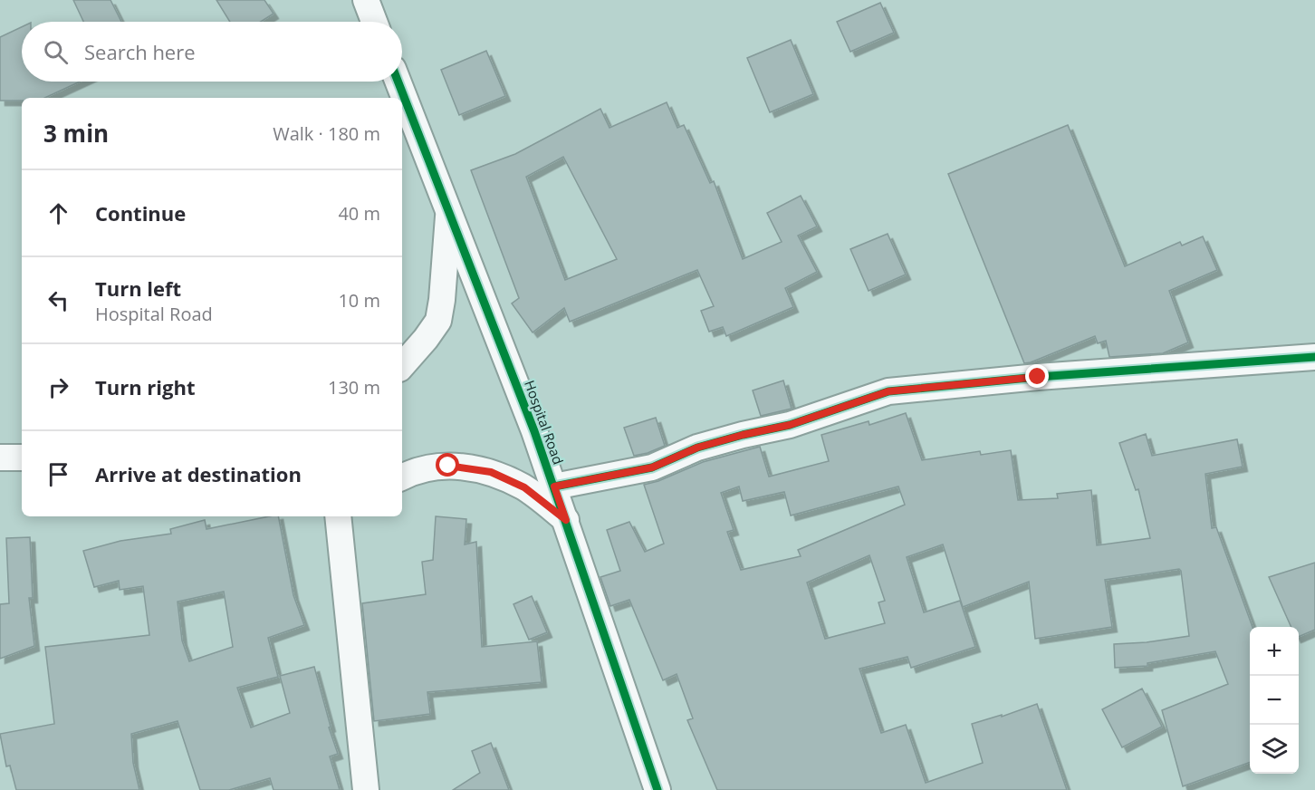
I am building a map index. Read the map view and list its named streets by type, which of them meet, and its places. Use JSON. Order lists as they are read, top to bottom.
{
  "streets": {
    "street": ["Hospital Road"]
  },
  "page": {
    "search": "Search here",
    "heading": ["3 min", "Walk · 180 m"],
    "list": [
      ["Continue", "40 m"],
      ["Turn left", "Hospital Road", "10 m"],
      ["Turn right", "130 m"],
      "Arrive at destination"
    ],
    "map_buttons": ["+", "−"]
  }
}
